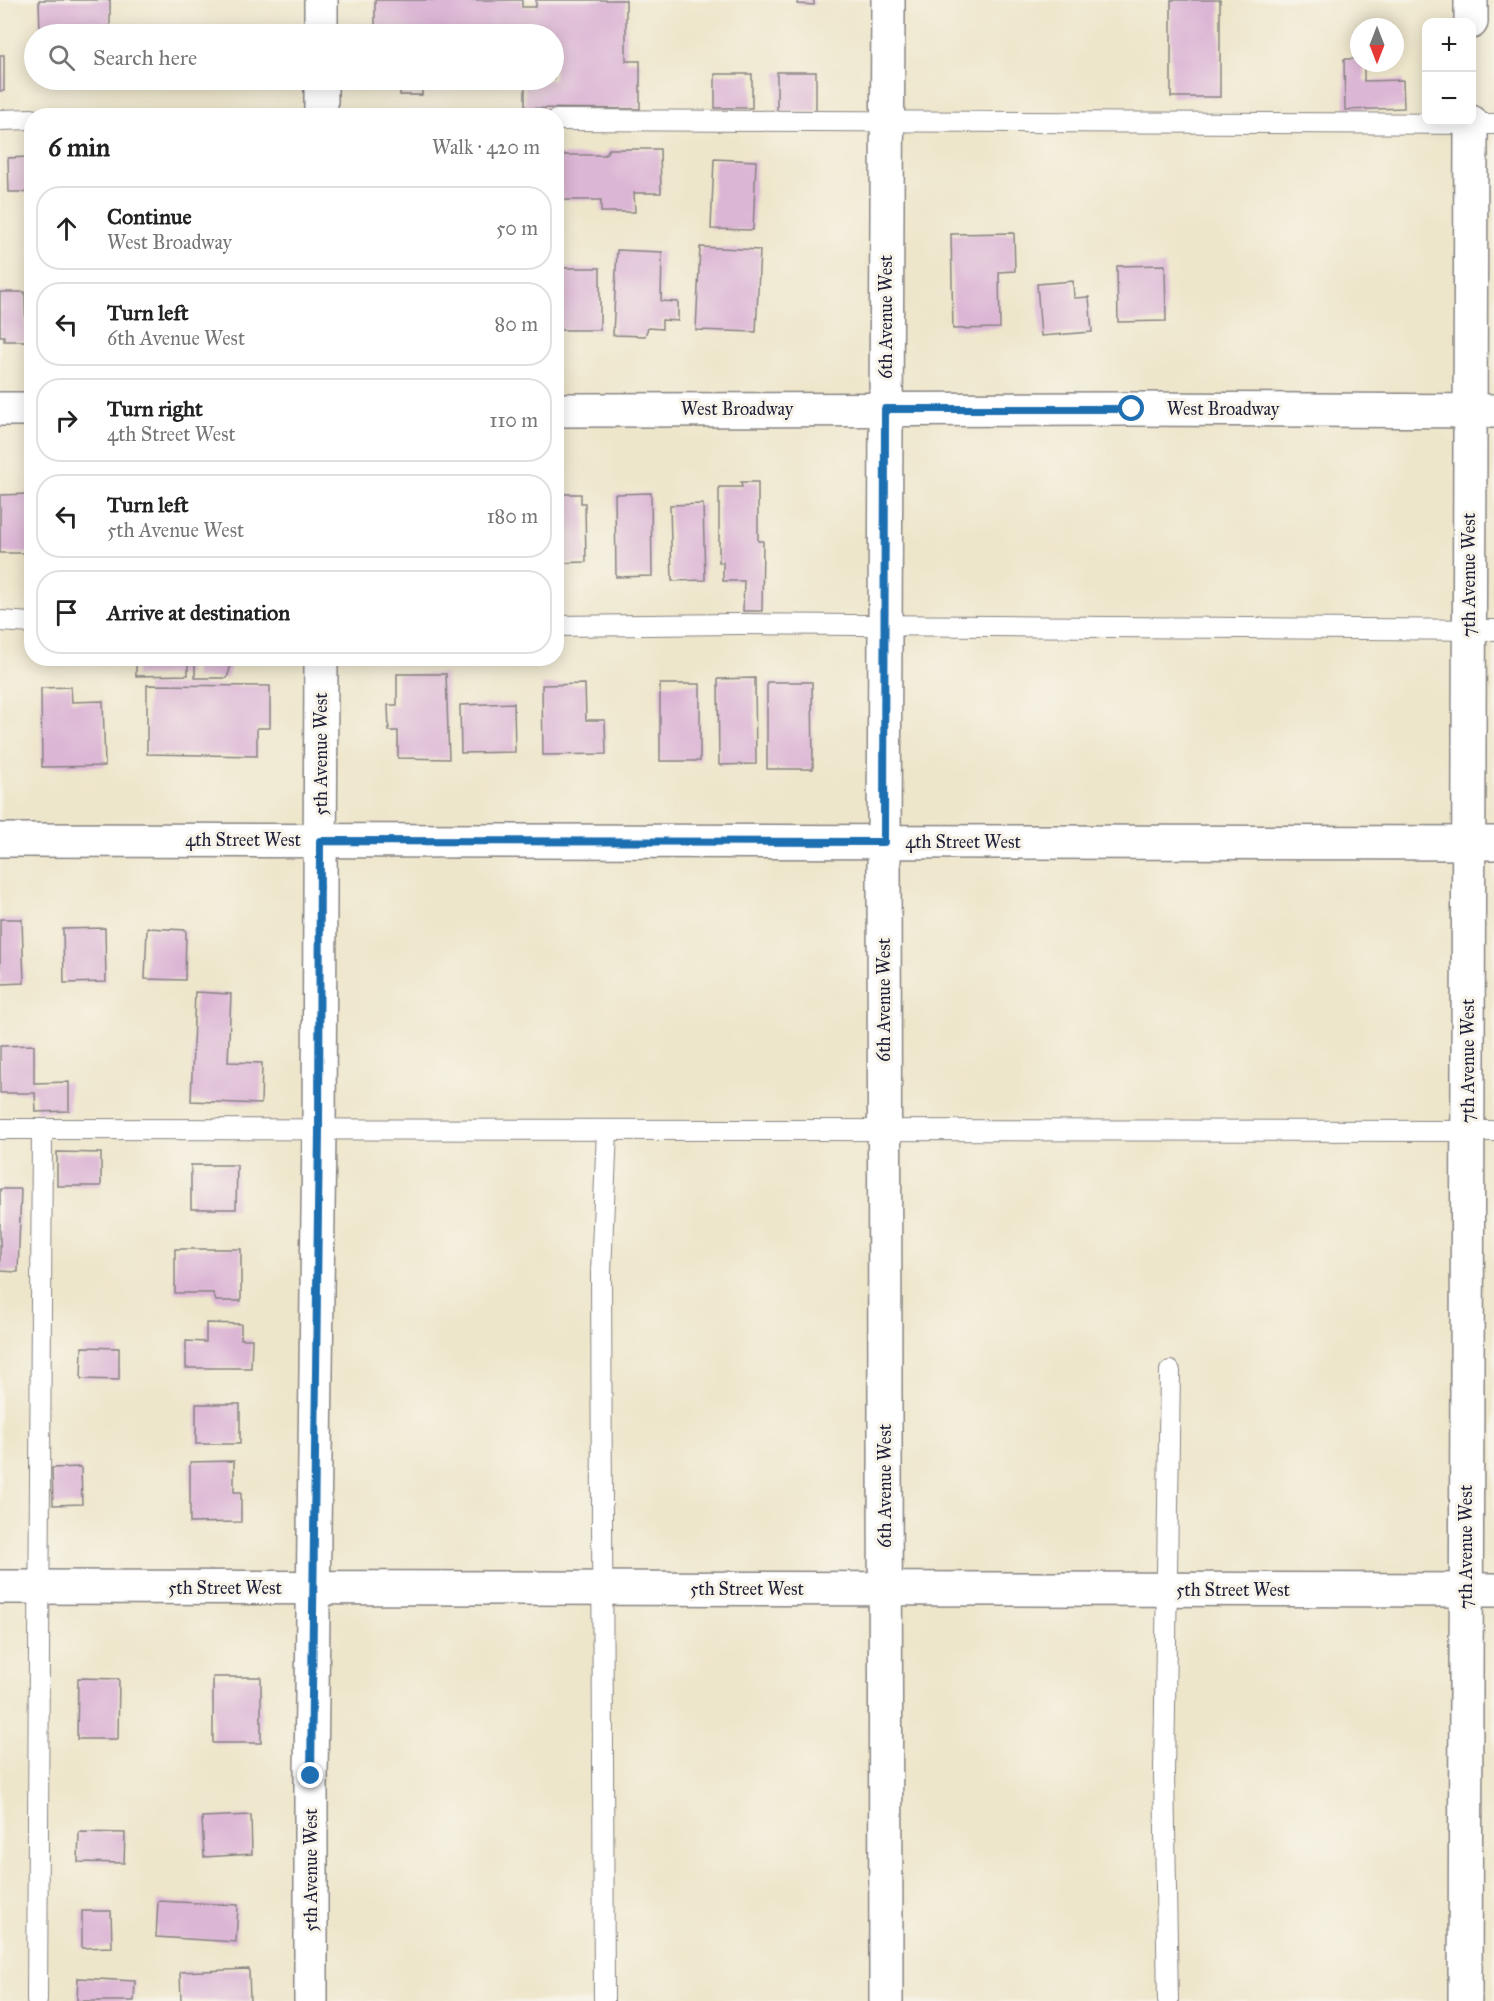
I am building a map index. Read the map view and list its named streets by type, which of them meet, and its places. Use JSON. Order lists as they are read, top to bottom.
{
  "streets": {
    "street": [
      "6th Avenue West",
      "West Broadway",
      "7th Avenue West",
      "5th Avenue West",
      "4th Street West",
      "5th Street West"
    ]
  },
  "crossings": [
    ["6th Avenue West", "West Broadway"],
    ["6th Avenue West", "4th Street West"],
    ["6th Avenue West", "5th Street West"],
    ["West Broadway", "7th Avenue West"],
    ["7th Avenue West", "4th Street West"],
    ["7th Avenue West", "5th Street West"],
    ["5th Avenue West", "4th Street West"],
    ["5th Avenue West", "5th Street West"]
  ],
  "north": "bottom",
  "page": {
    "map_buttons": ["+", "−"],
    "search": "Search here",
    "heading": ["6 min", "Walk · 420 m"],
    "list": [
      ["Continue", "West Broadway", "50 m"],
      ["Turn left", "6th Avenue West", "80 m"],
      ["Turn right", "4th Street West", "110 m"],
      ["Turn left", "5th Avenue West", "180 m"],
      "Arrive at destination"
    ]
  }
}
